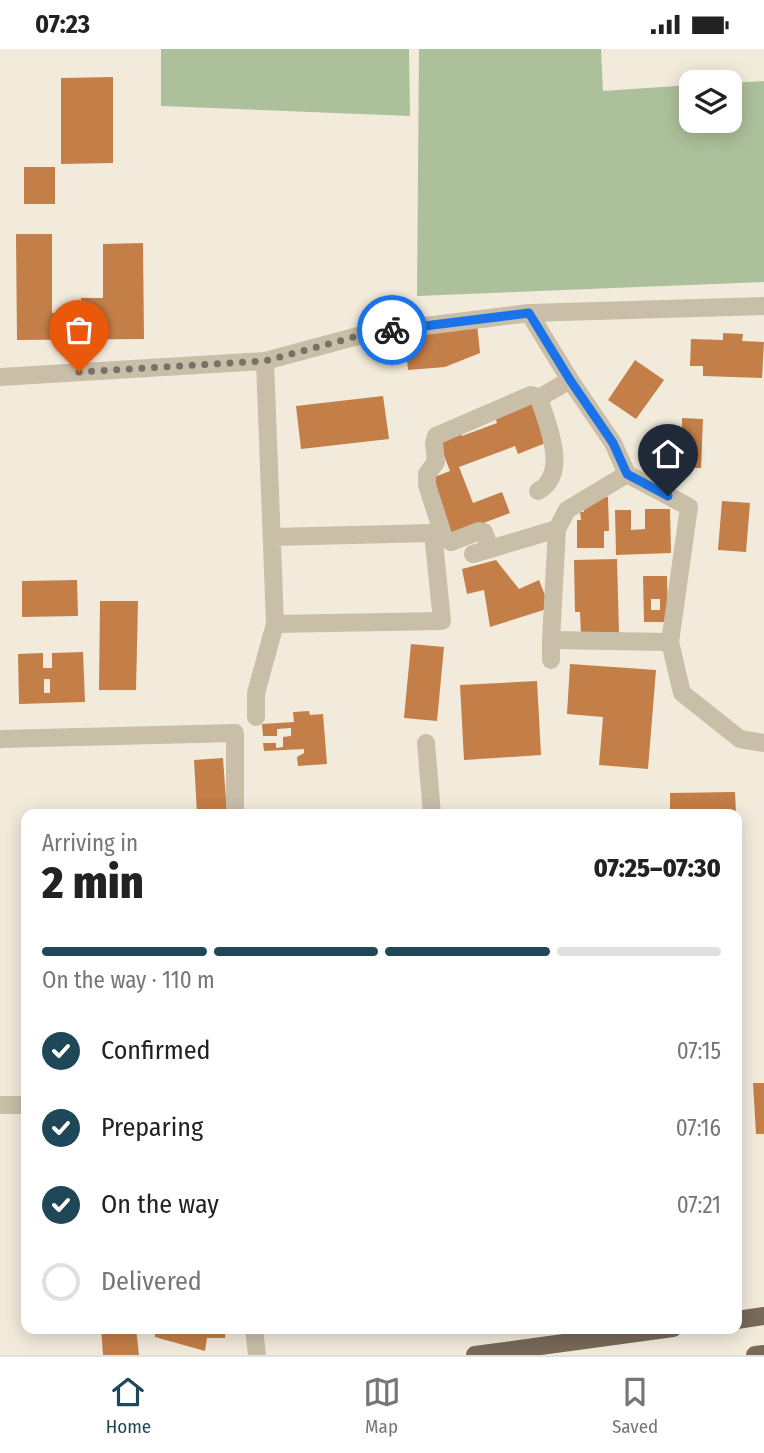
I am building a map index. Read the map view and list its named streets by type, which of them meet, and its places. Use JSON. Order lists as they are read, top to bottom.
{
  "page": {
    "status": "07:23",
    "heading": ["2 min", "Arriving in", "07:25–07:30"],
    "bar": "On the way · 110 m",
    "list": [
      ["Confirmed", "07:15"],
      ["Preparing", "07:16"],
      ["On the way", "07:21"],
      "Delivered"
    ],
    "tabs": ["Home", "Map", "Saved"]
  }
}
